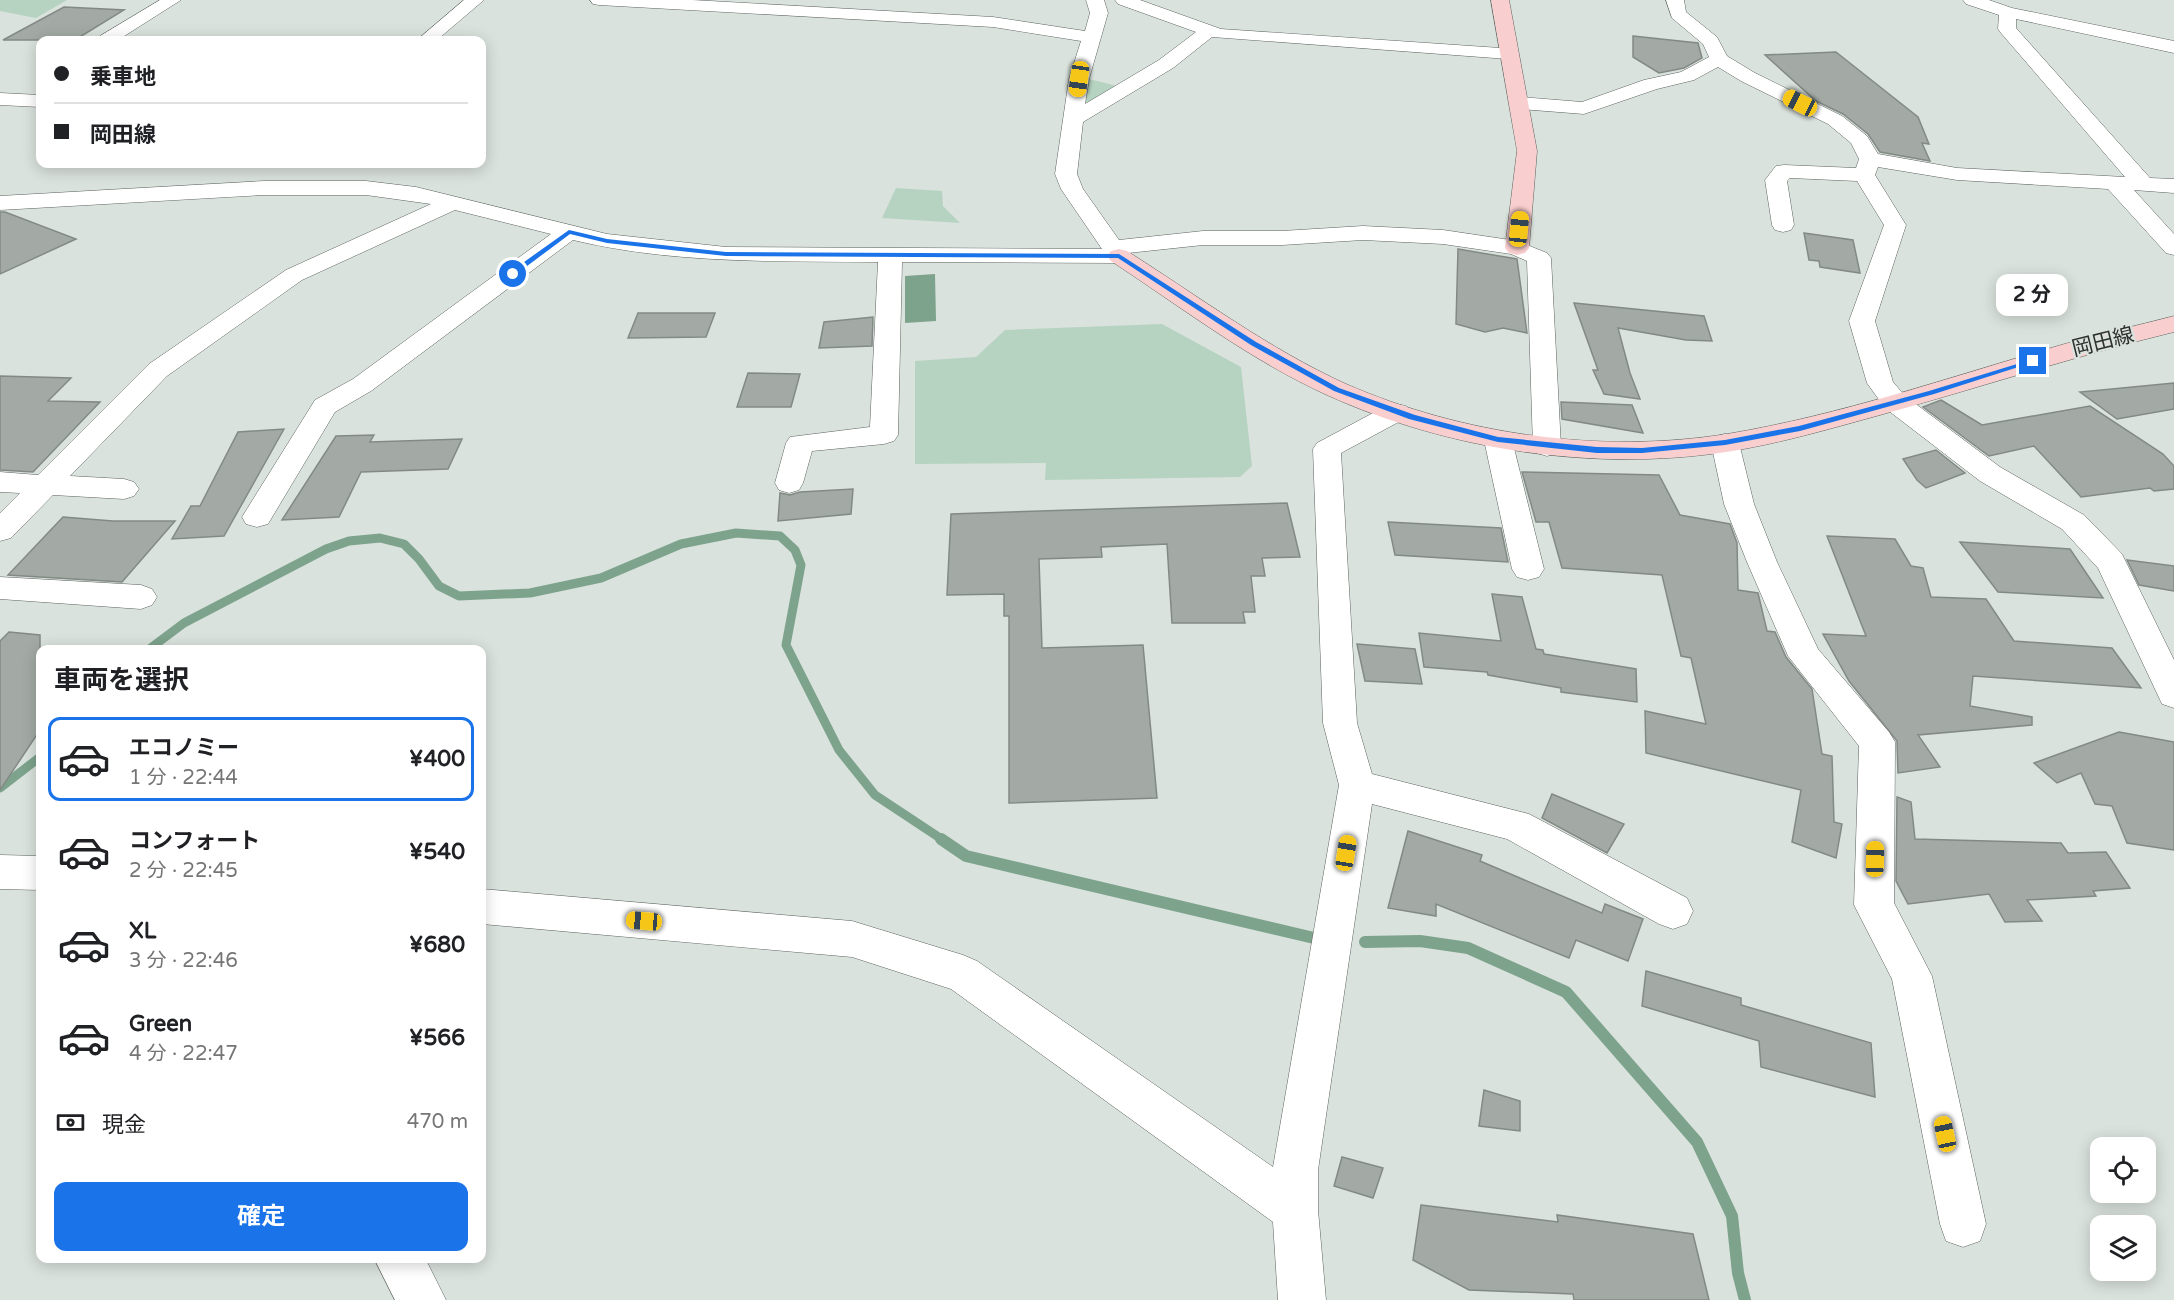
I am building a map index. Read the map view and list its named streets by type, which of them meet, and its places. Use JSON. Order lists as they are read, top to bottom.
{
  "streets": {
    "street": ["岡田線"]
  },
  "page": {
    "banner": ["乗車地", "岡田線"],
    "bubble": "2 分",
    "heading": "車両を選択",
    "list": [
      {
        "name": "エコノミー",
        "note": "1 分 · 22:44",
        "value": "¥400"
      },
      {
        "name": "コンフォート",
        "note": "2 分 · 22:45",
        "value": "¥540"
      },
      {
        "name": "XL",
        "note": "3 分 · 22:46",
        "value": "¥680"
      },
      {
        "name": "Green",
        "note": "4 分 · 22:47",
        "value": "¥566"
      }
    ],
    "pay": ["現金", "470 m"],
    "buttons": "確定"
  }
}
